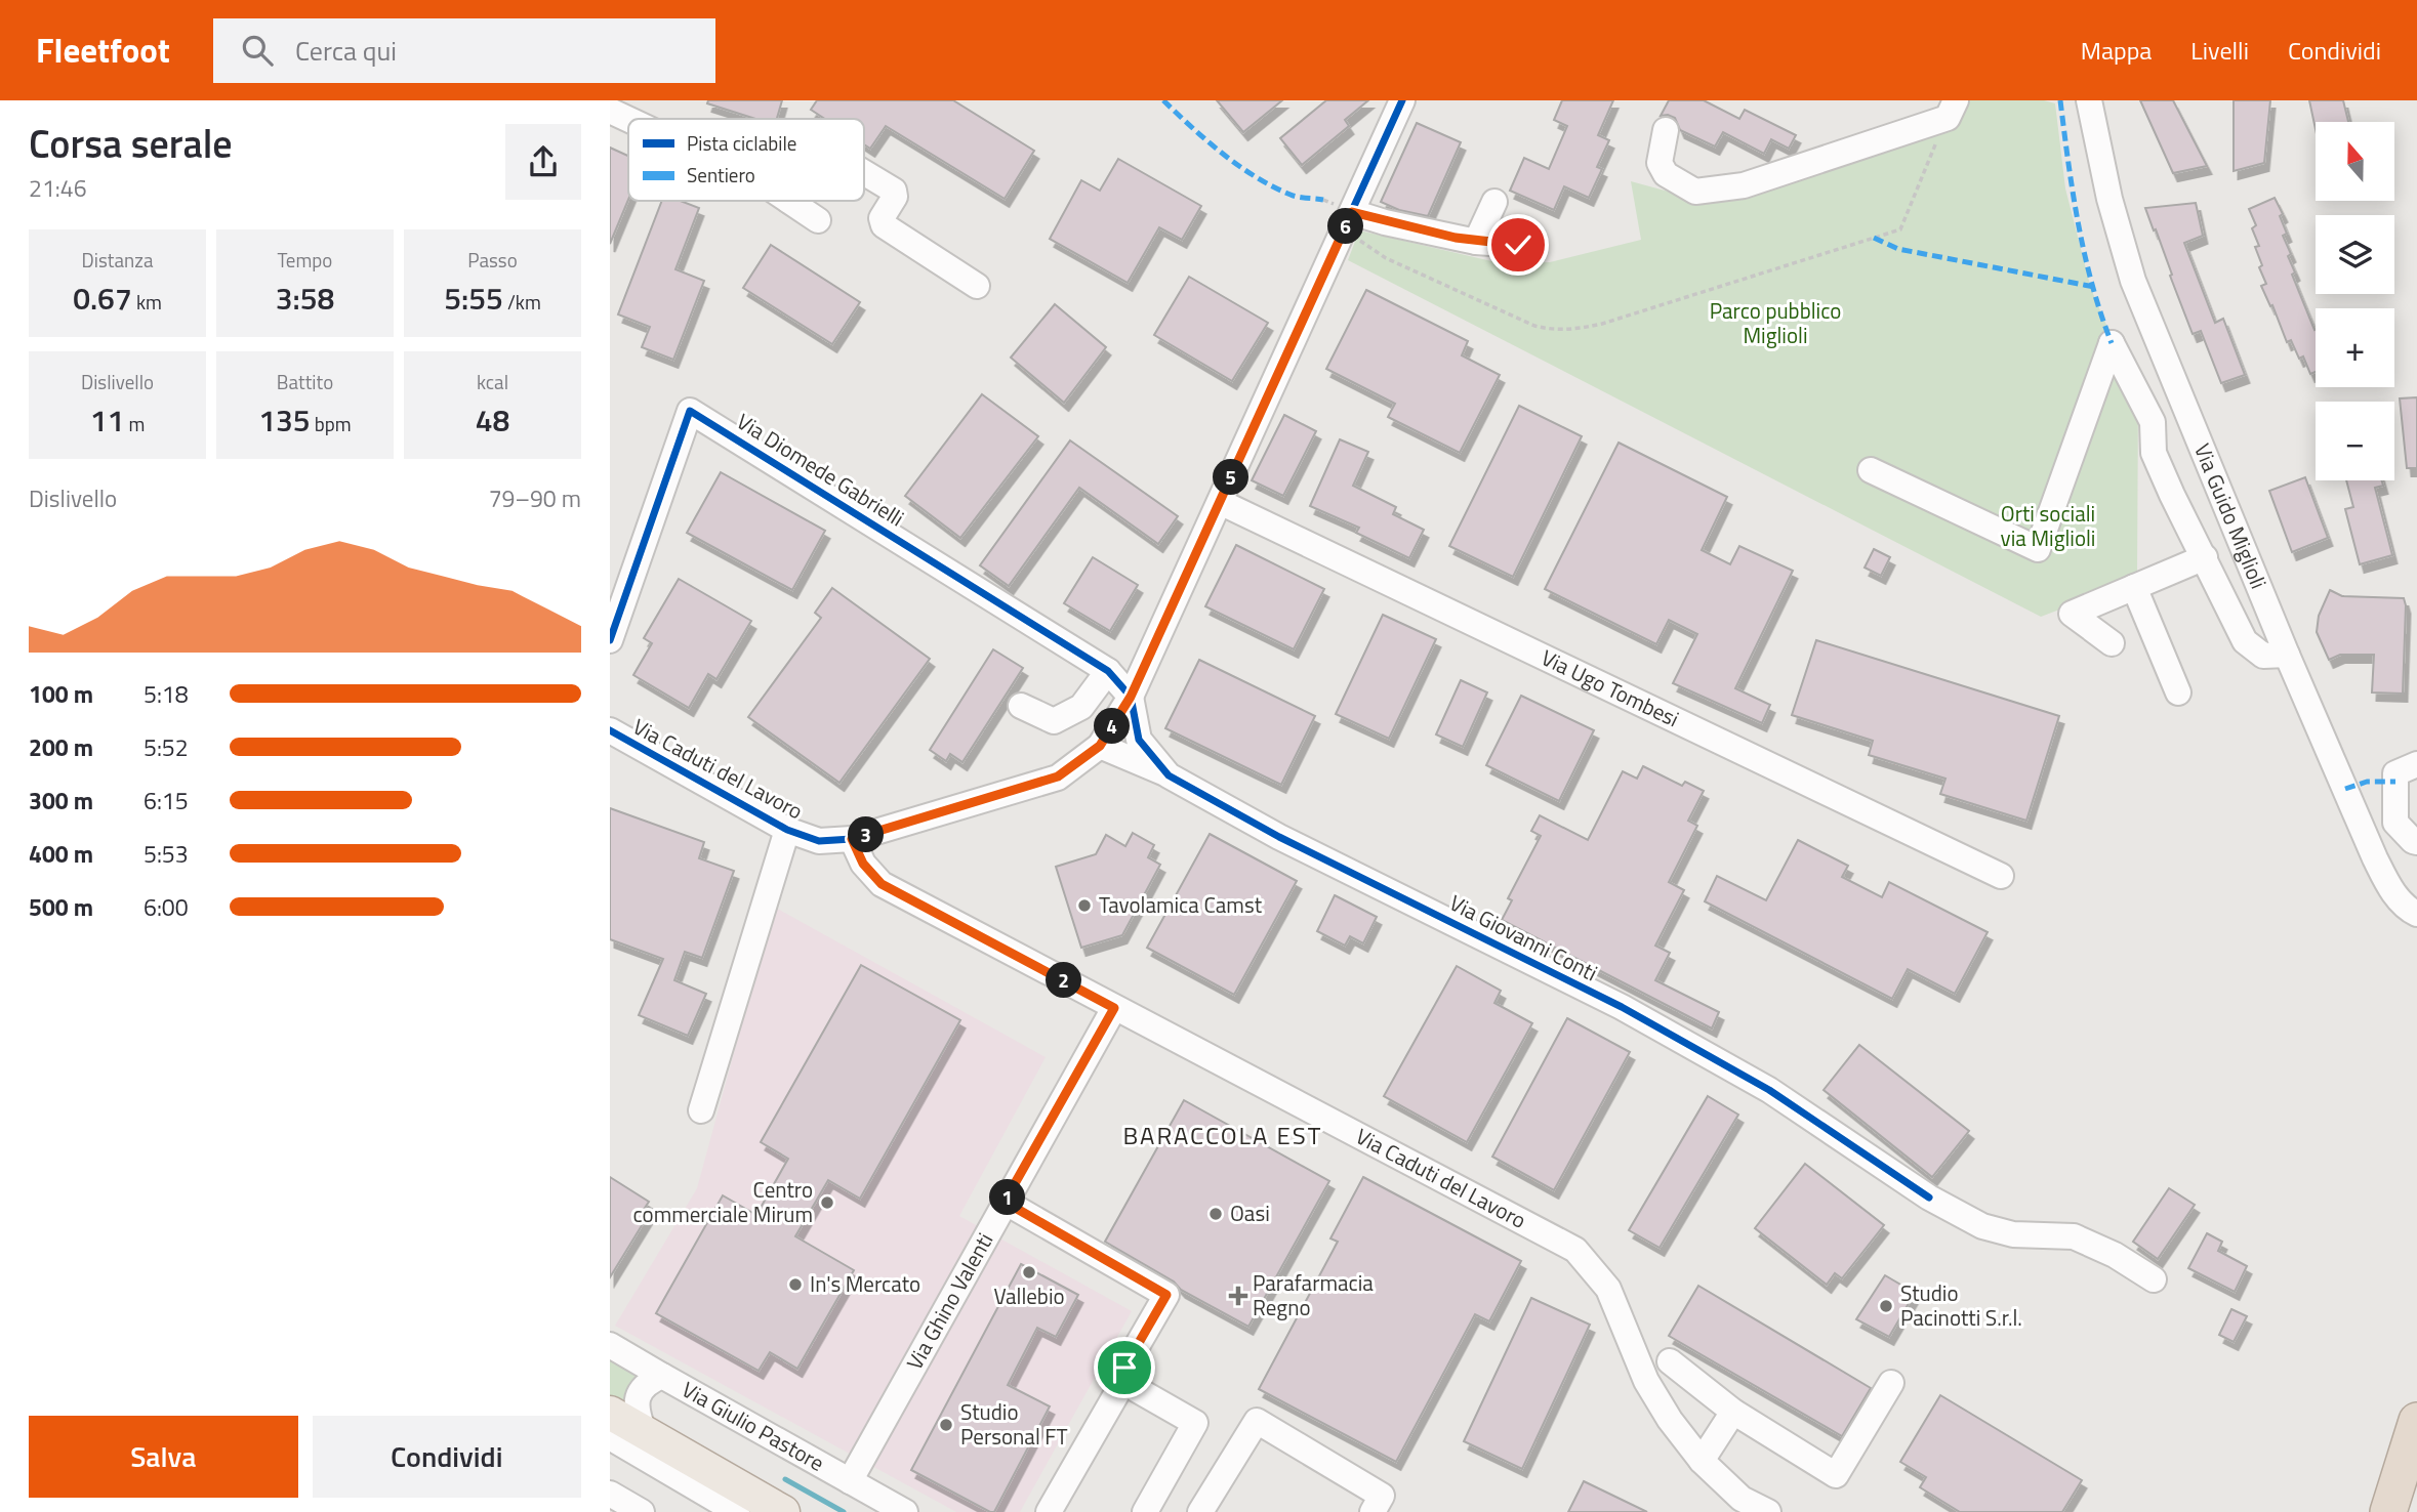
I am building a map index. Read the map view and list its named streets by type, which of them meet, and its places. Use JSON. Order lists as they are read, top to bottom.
{
  "streets": {
    "street": [
      "Via Diomede Gabrielli",
      "Via Guido Miglioli",
      "Via Ugo Tombesi",
      "Via Caduti del Lavoro",
      "Via Giovanni Conti",
      "Via Ghino Valenti",
      "Via Giulio Pastore"
    ]
  },
  "crossings": [
    ["Via Diomede Gabrielli", "Via Giovanni Conti"],
    ["Via Caduti del Lavoro", "Via Ghino Valenti"],
    ["Via Ghino Valenti", "Via Giulio Pastore"]
  ],
  "districts": ["BARACCOLA EST"],
  "parks": ["Parco pubblico Miglioli", "Orti sociali via Miglioli"],
  "places": {
    "other": [
      "Tavolamica Camst",
      "Centro commerciale Mirum",
      "Oasi",
      "Vallebio",
      "In's Mercato",
      "Studio Pacinotti S.r.l.",
      "Studio Personal FT"
    ],
    "health": ["Parafarmacia Regno"]
  },
  "legend": ["Pista ciclabile", "Sentiero"],
  "north": "top",
  "page": {
    "header": "Fleetfoot",
    "search": "Cerca qui",
    "nav": ["Mappa", "Livelli", "Condividi"],
    "heading": ["Corsa serale", "21:46"],
    "map_buttons": ["+", "−"],
    "pins": [
      "6",
      "5",
      "4",
      "3",
      "2",
      "1"
    ],
    "stats": [
      ["Distanza", "0.67 km"],
      ["Tempo", "3:58"],
      ["Passo", "5:55 /km"],
      ["Dislivello", "11 m"],
      ["Battito", "135 bpm"],
      ["kcal", "48"]
    ],
    "chart": ["Dislivello", "79–90 m"],
    "list": [
      {
        "name": "100 m",
        "note": "5:18"
      },
      {
        "name": "200 m",
        "note": "5:52"
      },
      {
        "name": "300 m",
        "note": "6:15"
      },
      {
        "name": "400 m",
        "note": "5:53"
      },
      {
        "name": "500 m",
        "note": "6:00"
      }
    ],
    "buttons": ["Salva", "Condividi"]
  }
}
